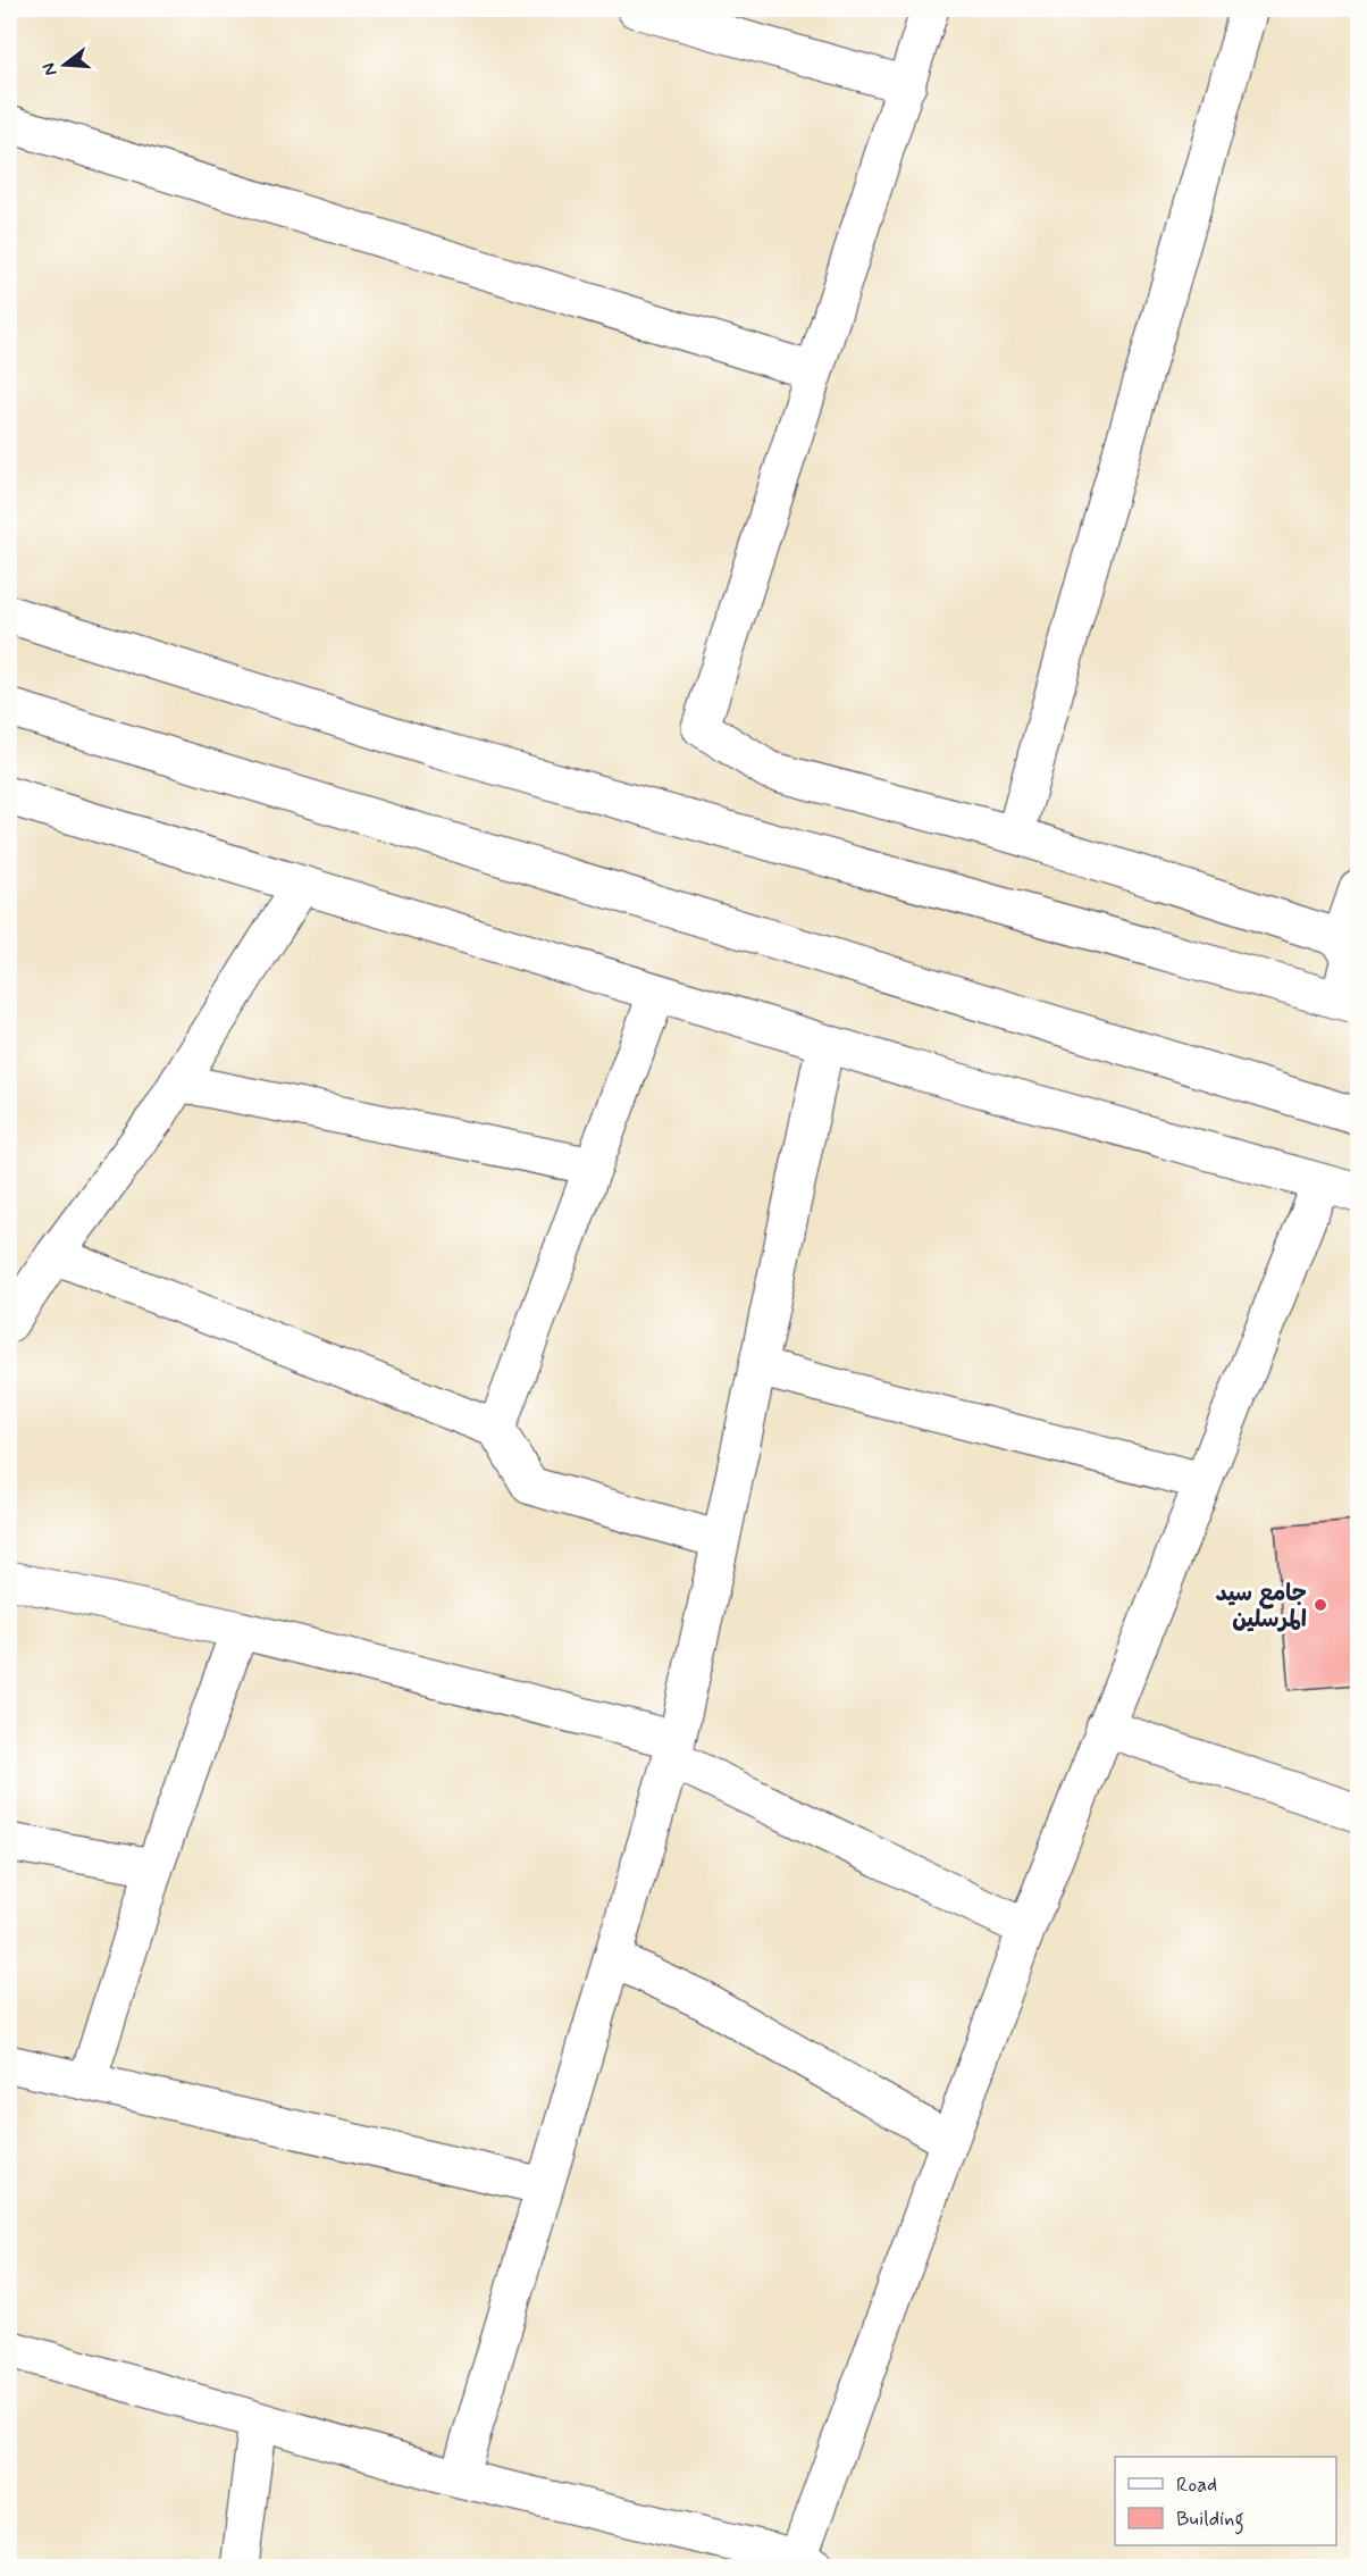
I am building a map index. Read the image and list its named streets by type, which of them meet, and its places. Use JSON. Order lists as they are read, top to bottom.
{
  "places": ["جامع سيد المرسلين"],
  "legend": ["Road", "Building"],
  "north": "left"
}
